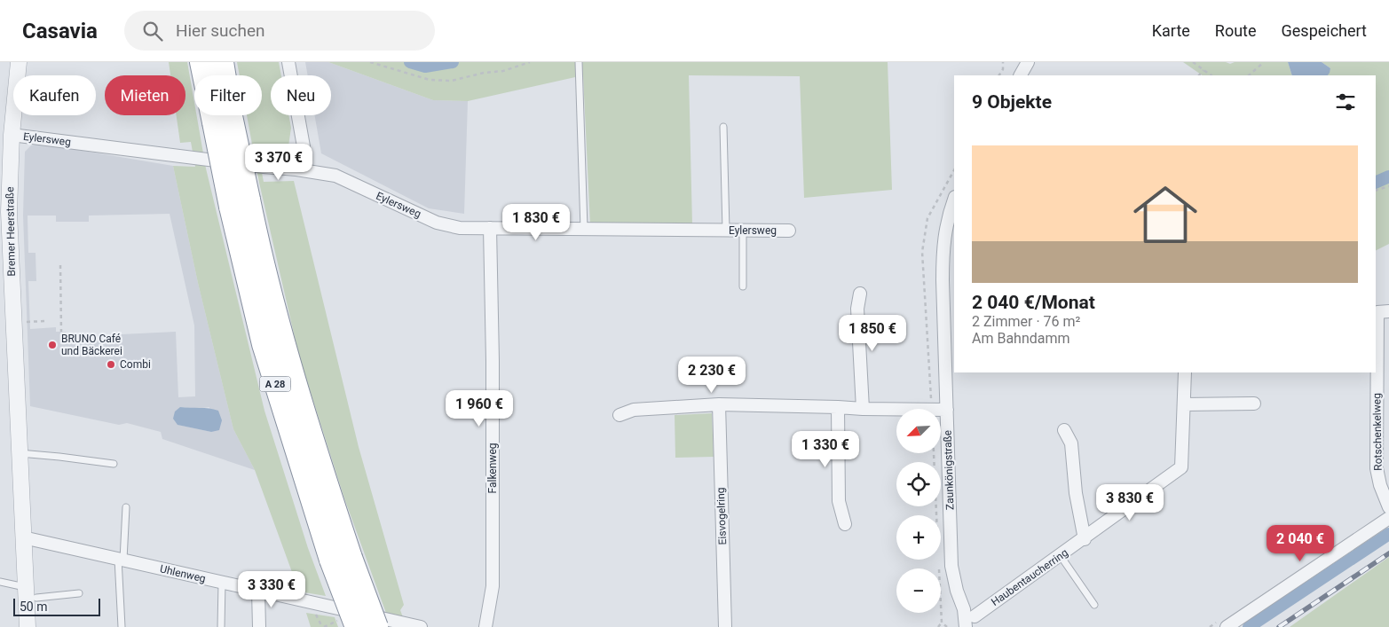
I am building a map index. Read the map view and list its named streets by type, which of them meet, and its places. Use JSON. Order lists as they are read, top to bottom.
{
  "streets": {
    "highway": ["A 28"],
    "street": [
      "Eylersweg",
      "Bremer Heerstraße",
      "Rotschenkelweg",
      "Falkenweg",
      "Zaunkönigstraße",
      "Eisvogelring",
      "Uhlenweg",
      "Haubentaucherring"
    ]
  },
  "crossings": [
    ["Eylersweg", "Bremer Heerstraße"],
    ["Eylersweg", "Falkenweg"],
    ["Bremer Heerstraße", "Uhlenweg"],
    ["Zaunkönigstraße", "Haubentaucherring"]
  ],
  "places": ["BRUNO Café und Bäckerei", "Combi"],
  "scale_bar": "50 m",
  "north": "bottom left",
  "page": {
    "header": "Casavia",
    "search": "Hier suchen",
    "nav": ["Karte", "Route", "Gespeichert"],
    "chip": [
      "Kaufen",
      "Mieten",
      "Filter",
      "Neu"
    ],
    "heading": "9 Objekte",
    "list": [
      {
        "name": "2 040 €/Monat",
        "note": "2 Zimmer · 76 m² · Am Bahndamm"
      }
    ],
    "price": [
      "3 370 €",
      "1 830 €",
      "1 850 €",
      "2 230 €",
      "1 960 €",
      "1 330 €",
      "3 830 €",
      "2 040 €",
      "3 330 €"
    ],
    "map_buttons": ["+", "−"],
    "scale": "50 m"
  }
}
